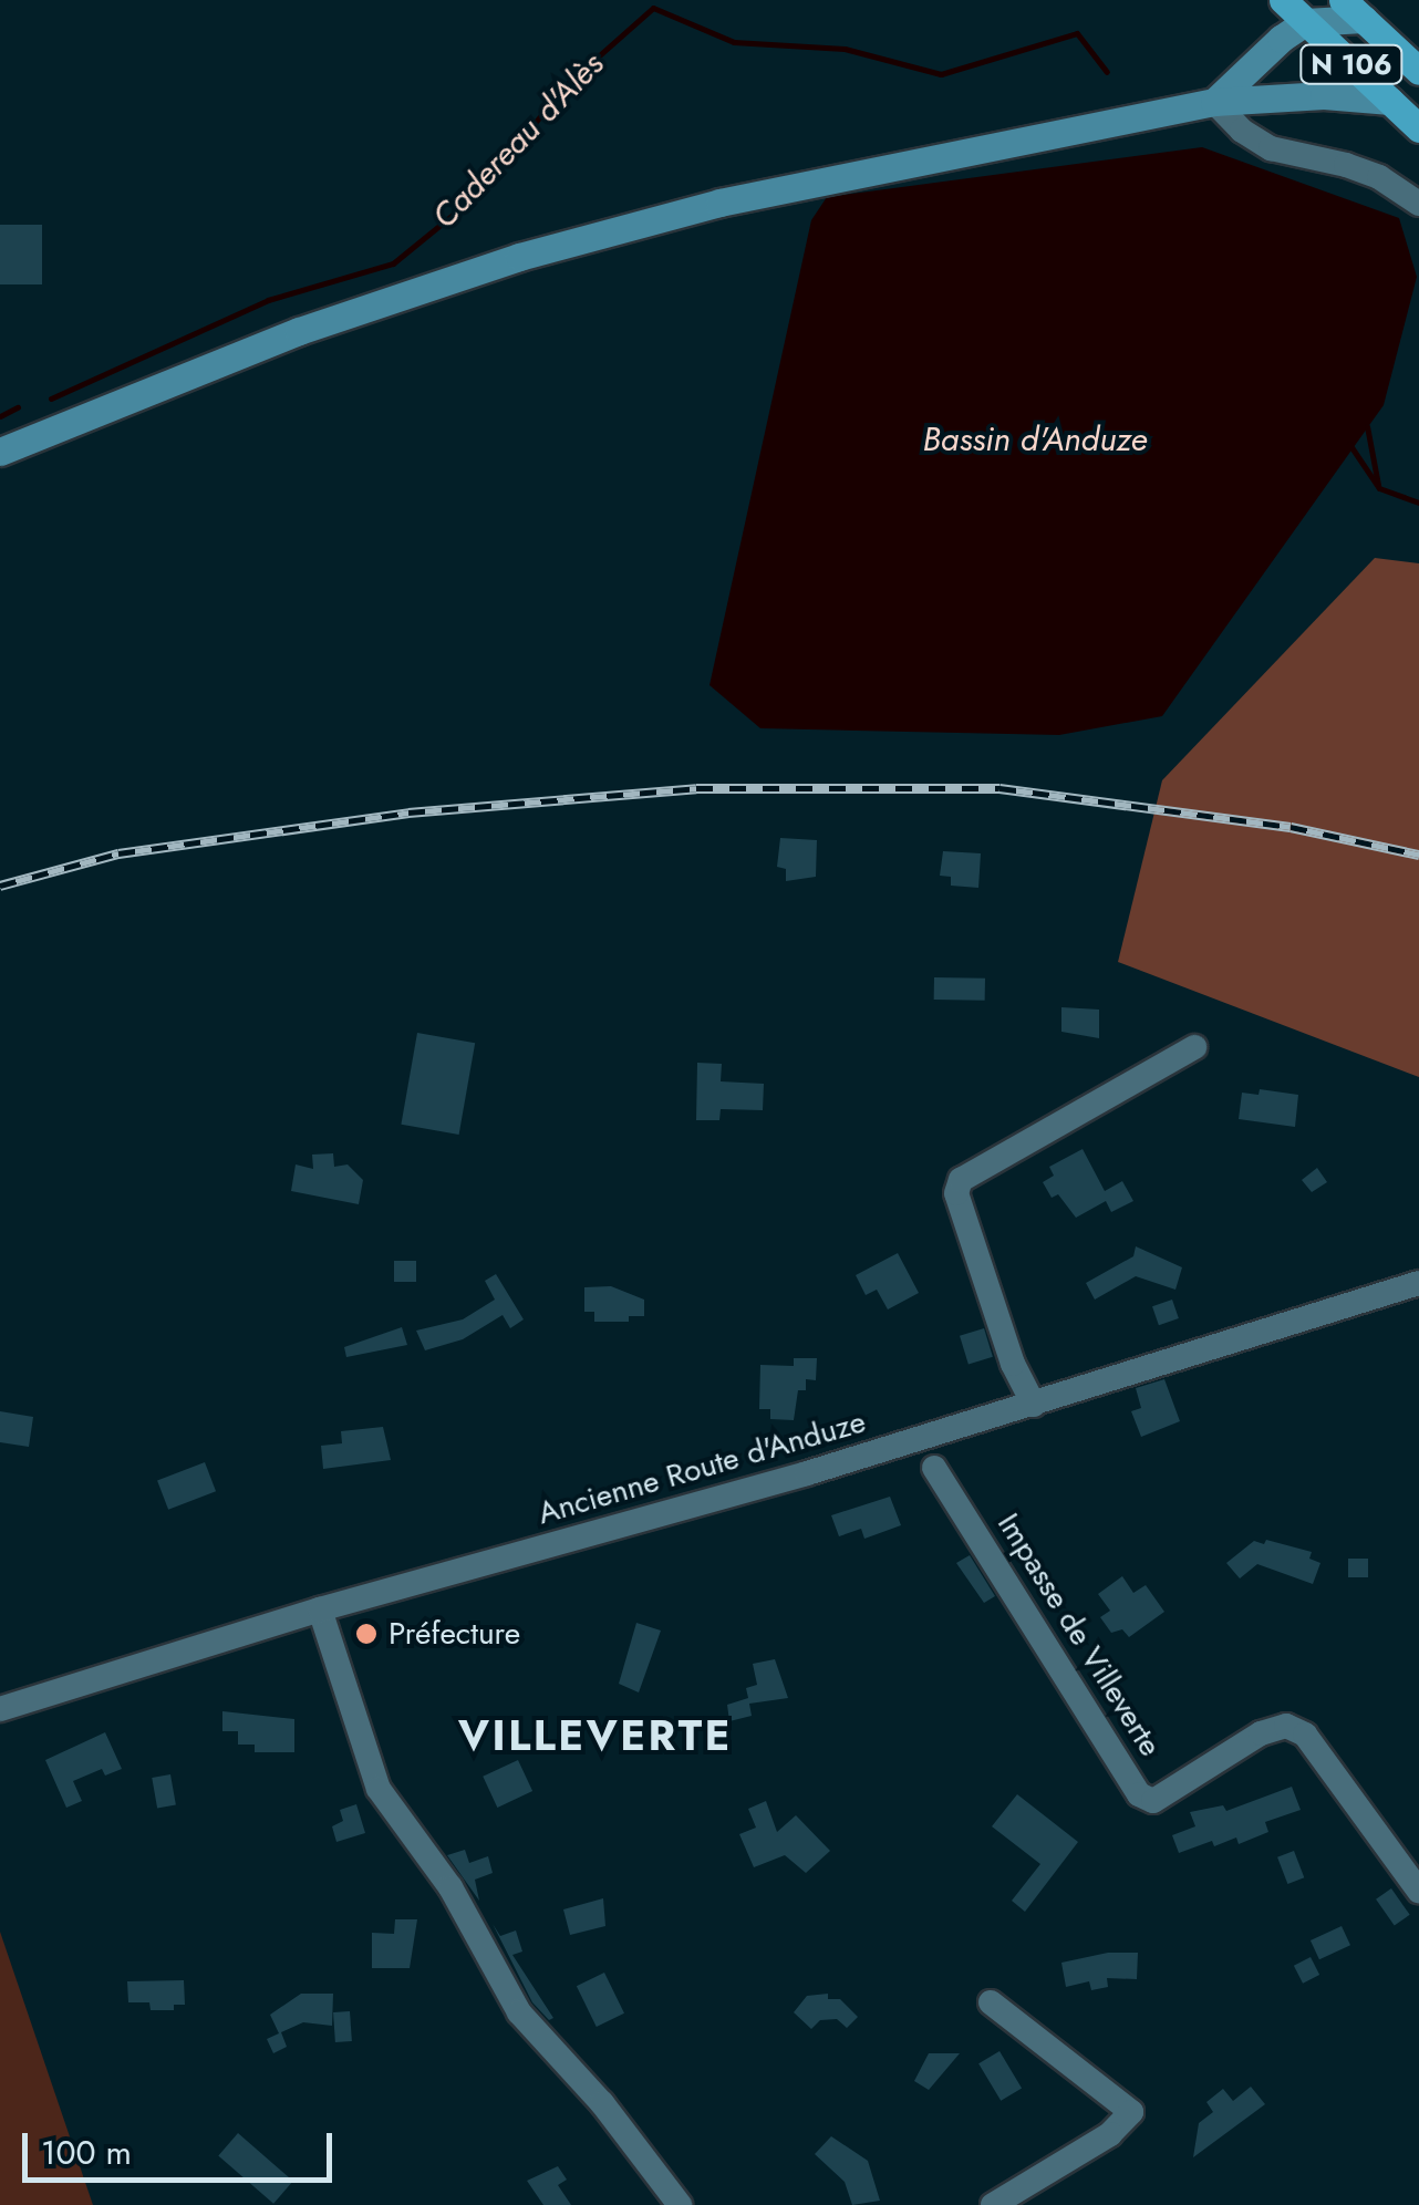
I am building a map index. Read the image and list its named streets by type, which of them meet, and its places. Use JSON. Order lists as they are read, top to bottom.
{
  "streets": {
    "main road": ["N 106"],
    "street": ["Ancienne Route d'Anduze", "Impasse de Villeverte"]
  },
  "districts": ["VILLEVERTE"],
  "water": ["Cadereau d'Alès", "Bassin d'Anduze"],
  "places": ["Préfecture"],
  "scale_bar": "100 m"
}
